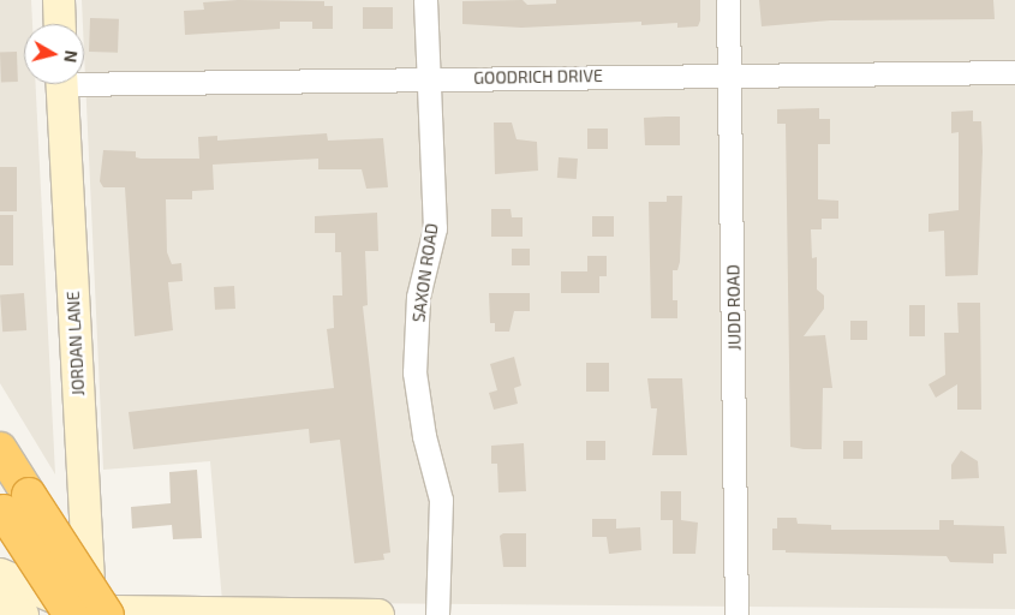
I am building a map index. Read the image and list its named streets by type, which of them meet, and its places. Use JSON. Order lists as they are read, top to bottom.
{
  "streets": {
    "main road": ["JORDAN LANE"],
    "street": ["GOODRICH DRIVE", "SAXON ROAD", "JUDD ROAD"]
  },
  "crossings": [
    ["GOODRICH DRIVE", "SAXON ROAD"],
    ["GOODRICH DRIVE", "JUDD ROAD"]
  ],
  "north": "right"
}
